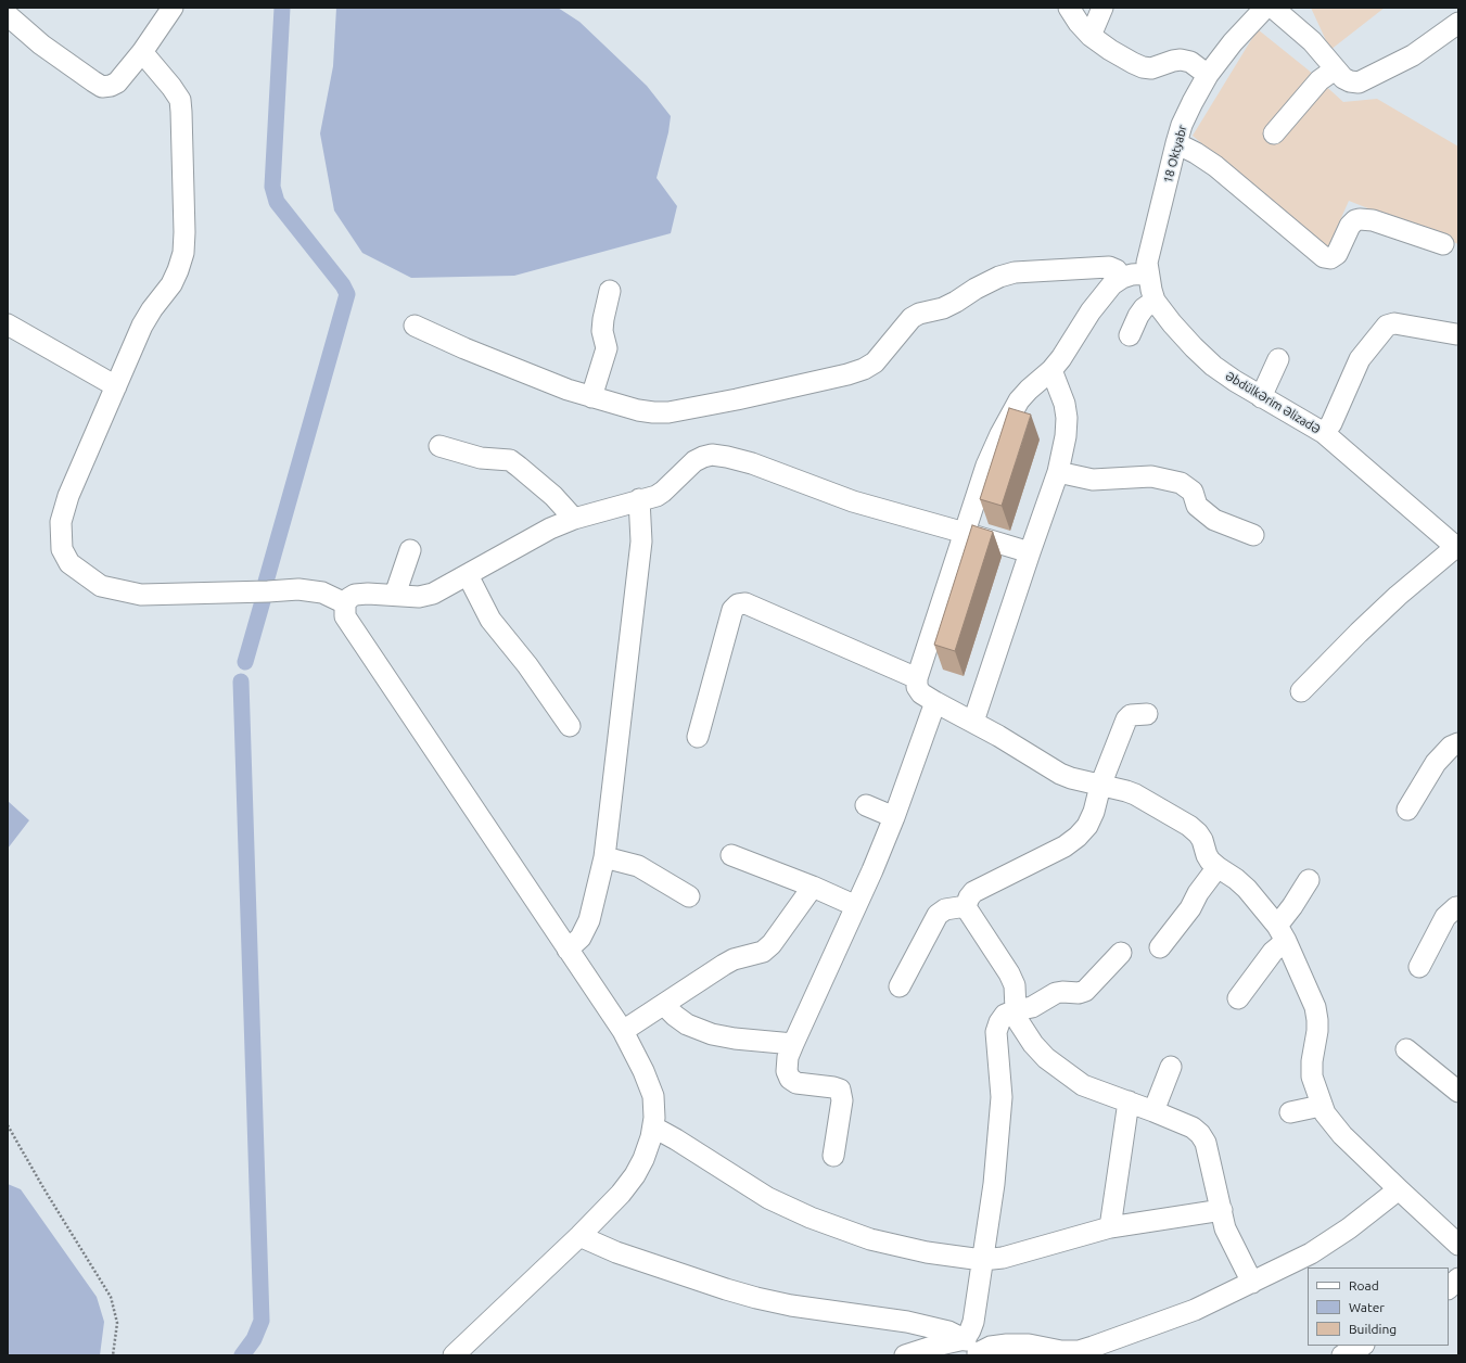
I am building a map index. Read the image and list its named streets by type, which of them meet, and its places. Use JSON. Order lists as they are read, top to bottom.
{
  "streets": {
    "street": ["18 Oktyabr", "Əbdülkərim Əlizadə"]
  },
  "crossings": [
    ["18 Oktyabr", "Əbdülkərim Əlizadə"]
  ],
  "legend": ["Road", "Water", "Building"]
}
